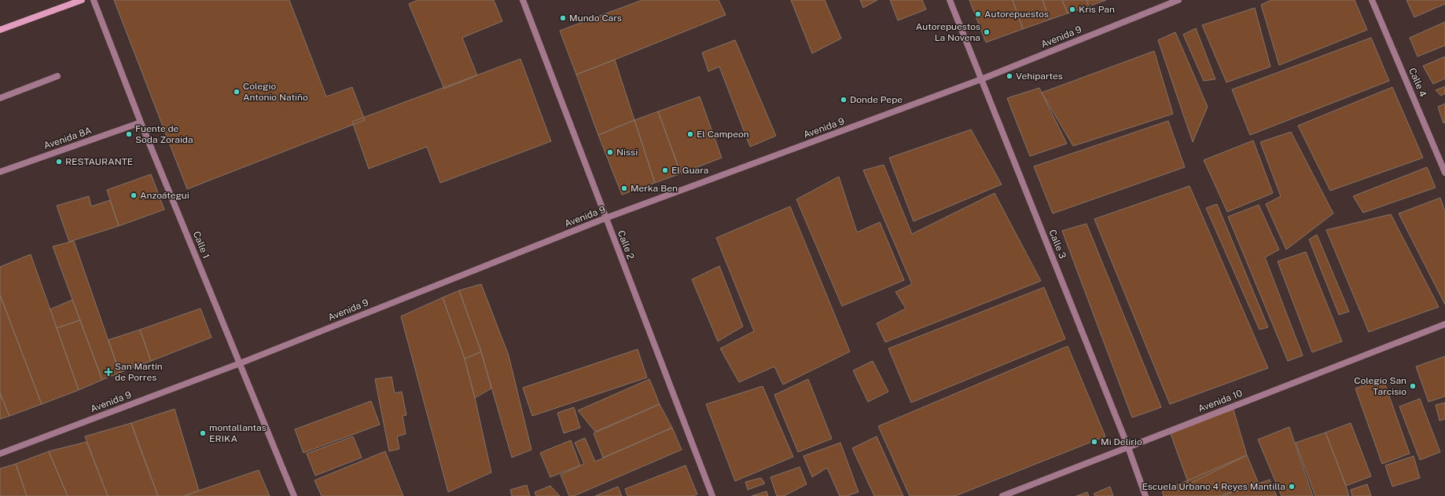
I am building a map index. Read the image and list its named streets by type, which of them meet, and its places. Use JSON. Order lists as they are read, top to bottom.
{
  "streets": {
    "street": [
      "Avenida 9",
      "Calle 4",
      "Avenida 8A",
      "Calle 3",
      "Calle 1",
      "Calle 2",
      "Avenida 10"
    ]
  },
  "crossings": [
    ["Avenida 9", "Calle 3"],
    ["Avenida 9", "Calle 1"],
    ["Avenida 9", "Calle 2"],
    ["Avenida 8A", "Calle 1"],
    ["Calle 3", "Avenida 10"]
  ],
  "places": {
    "other": [
      "Kris Pan",
      "Autorepuestos",
      "Mundo Cars",
      "Autorepuestos La Novena",
      "Vehipartes",
      "Colegio Antonio Natiño",
      "Donde Pepe",
      "Fuente de Soda Zoraida",
      "El Campeon",
      "Nissi",
      "RESTAURANTE",
      "El Guara",
      "Merka Ben",
      "Anzoátegui",
      "Colegio San Tarcisio",
      "montallantas ERIKA",
      "Mi Delirio",
      "Escuela Urbano 4 Reyes Mantilla"
    ],
    "health": ["San Martín de Porres"]
  }
}
